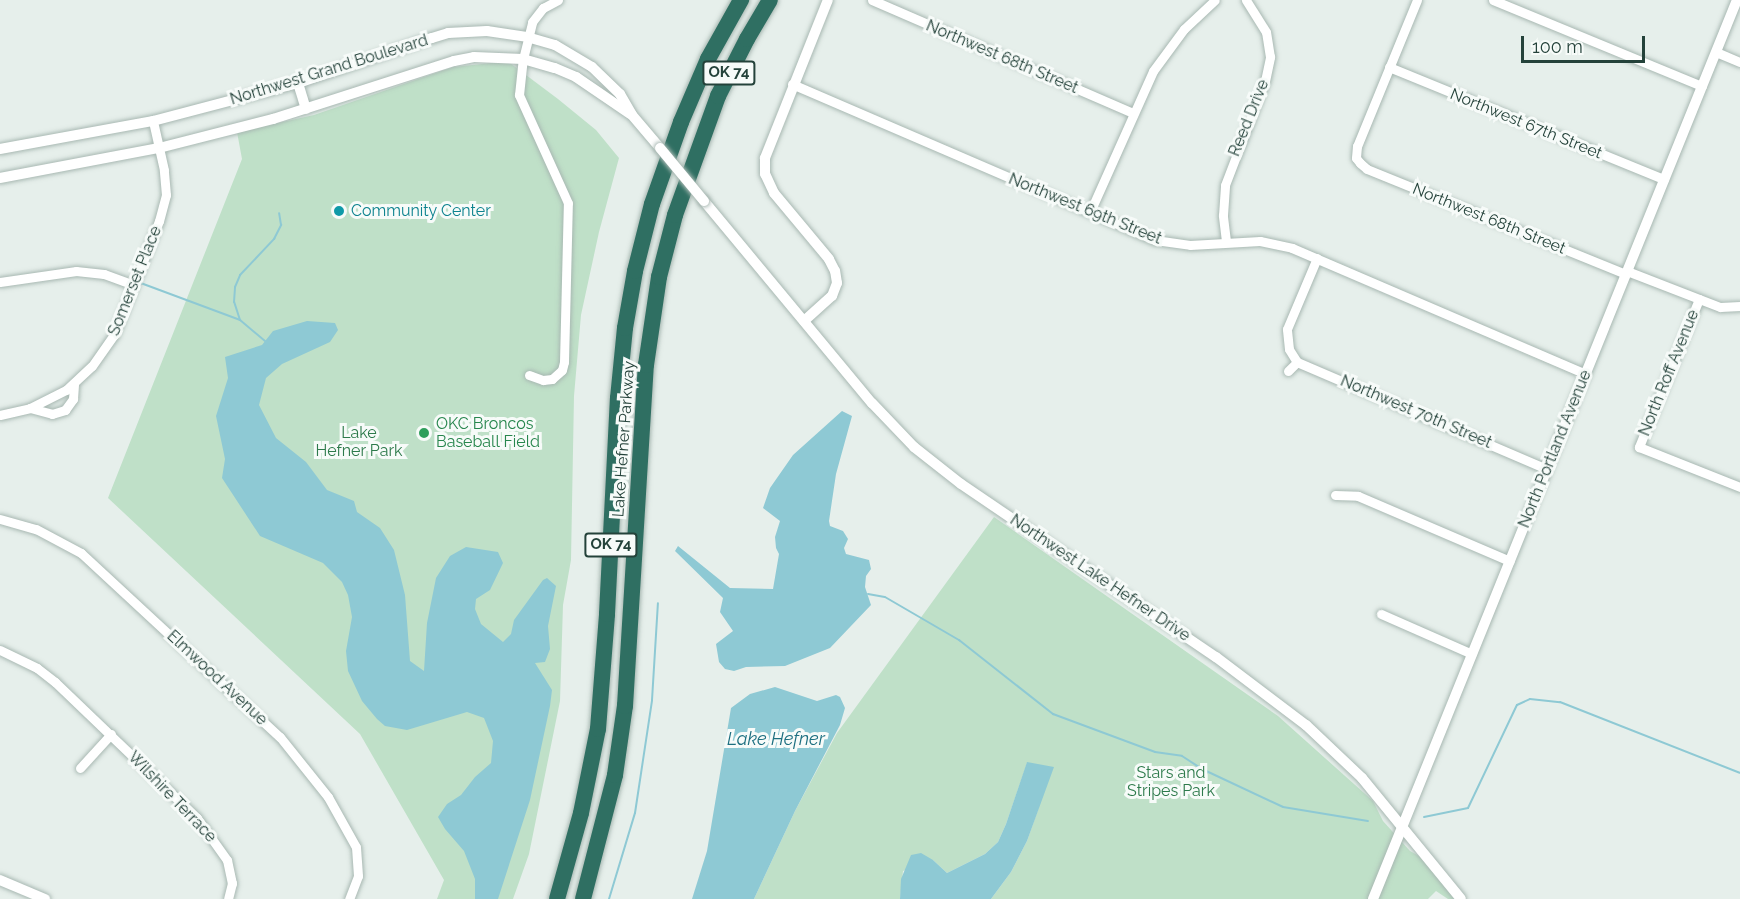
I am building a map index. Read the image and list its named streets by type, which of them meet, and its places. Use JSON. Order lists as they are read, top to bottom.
{
  "streets": {
    "highway": ["OK 74", "Lake Hefner Parkway"],
    "street": [
      "Northwest 68th Street",
      "Northwest Grand Boulevard",
      "Reed Drive",
      "Northwest 67th Street",
      "Northwest 69th Street",
      "Somerset Place",
      "North Roff Avenue",
      "Northwest 70th Street",
      "North Portland Avenue",
      "Northwest Lake Hefner Drive",
      "Elmwood Avenue",
      "Wilshire Terrace"
    ]
  },
  "crossings": [
    ["Northwest 68th Street", "Northwest 67th Street"],
    ["Northwest 68th Street", "North Roff Avenue"],
    ["Northwest 68th Street", "North Portland Avenue"],
    ["Northwest Grand Boulevard", "Somerset Place"],
    ["Northwest Grand Boulevard", "Northwest Lake Hefner Drive"],
    ["Reed Drive", "Northwest 69th Street"],
    ["Northwest 67th Street", "North Portland Avenue"],
    ["Northwest 69th Street", "North Portland Avenue"],
    ["Northwest 70th Street", "North Portland Avenue"],
    ["North Portland Avenue", "Northwest Lake Hefner Drive"]
  ],
  "water": ["Lake Hefner"],
  "parks": ["Lake Hefner Park", "Stars and Stripes Park"],
  "places": ["Community Center", "OKC Broncos Baseball Field"],
  "scale_bar": "100 m"
}
